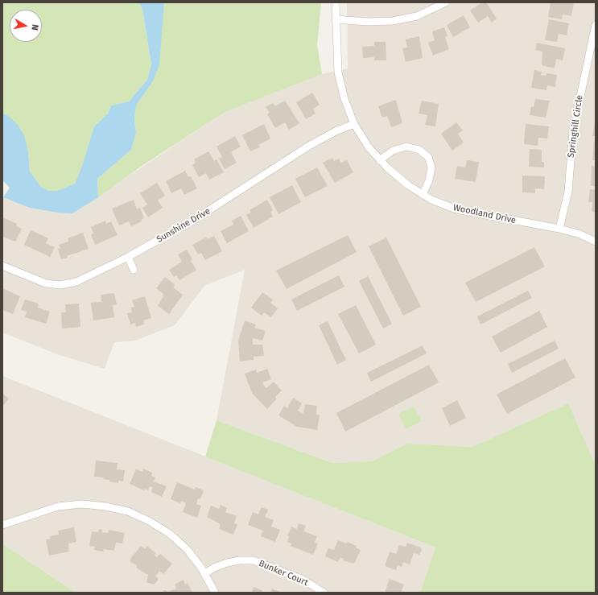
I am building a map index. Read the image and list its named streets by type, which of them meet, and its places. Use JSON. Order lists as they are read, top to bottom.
{
  "streets": {
    "street": [
      "Springhill Circle",
      "Woodland Drive",
      "Sunshine Drive",
      "Bunker Court"
    ]
  },
  "crossings": [
    ["Springhill Circle", "Woodland Drive"],
    ["Woodland Drive", "Sunshine Drive"]
  ],
  "north": "right"
}
